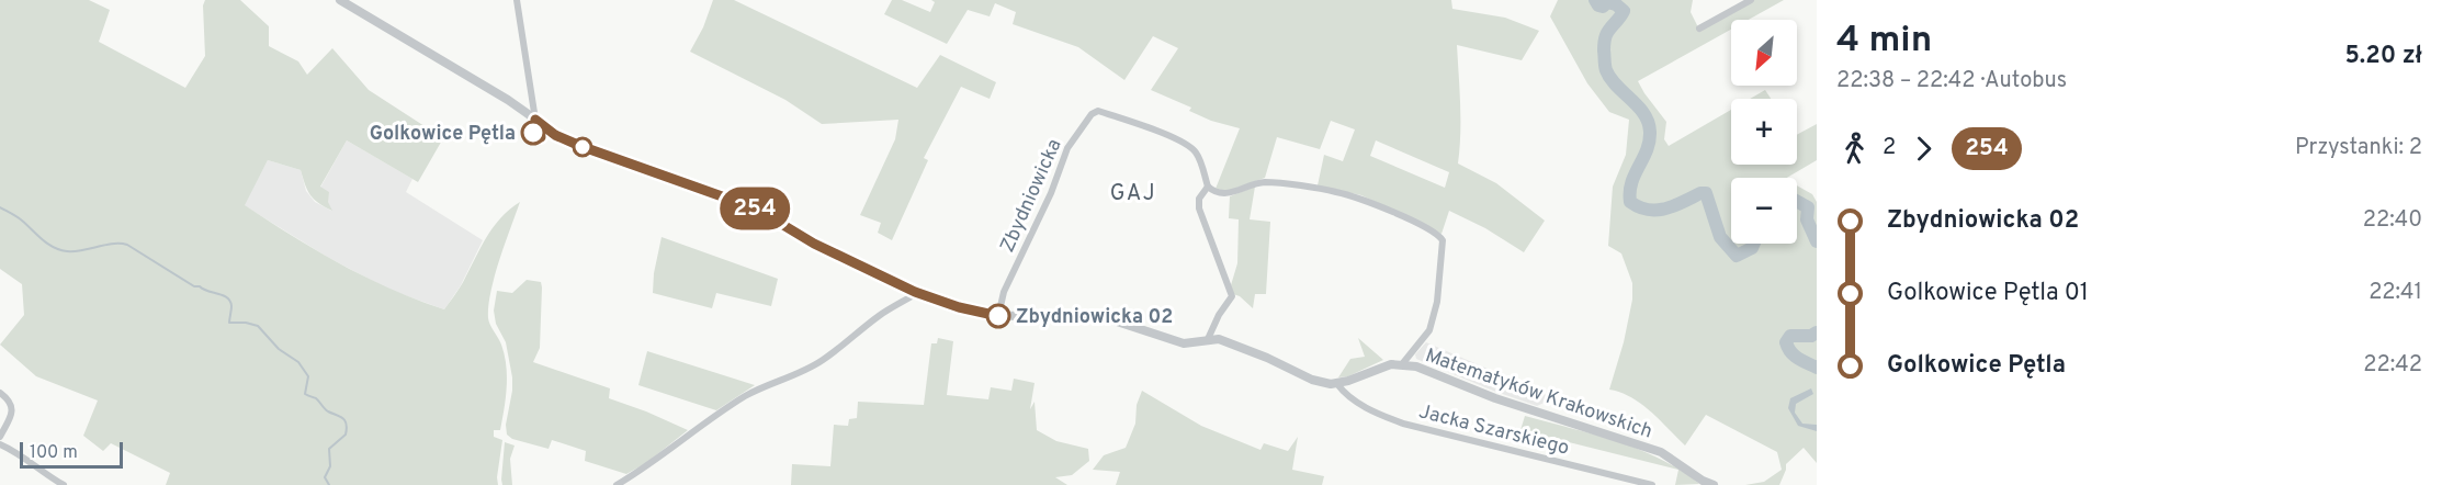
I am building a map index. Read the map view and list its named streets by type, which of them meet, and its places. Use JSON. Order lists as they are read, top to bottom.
{
  "streets": {
    "street": ["Zbydniowicka", "Matematyków Krakowskich", "Jacka Szarskiego"]
  },
  "crossings": [
    ["Matematyków Krakowskich", "Jacka Szarskiego"]
  ],
  "districts": ["GAJ"],
  "places": ["Golkowice Pętla", "Zbydniowicka 02"],
  "lines": ["bus line 254"],
  "scale_bar": "100 m",
  "north": "bottom left",
  "page": {
    "on_map": "254",
    "heading": ["4 min", "22:38 – 22:42 · Autobus", "5.20 zł"],
    "map_buttons": ["+", "−"],
    "legs": ["2", "254", "Przystanki: 2"],
    "list": [
      {
        "name": "Zbydniowicka 02",
        "value": "22:40"
      },
      {
        "name": "Golkowice Pętla 01",
        "value": "22:41"
      },
      {
        "name": "Golkowice Pętla",
        "value": "22:42"
      }
    ],
    "scale": "100 m"
  }
}
